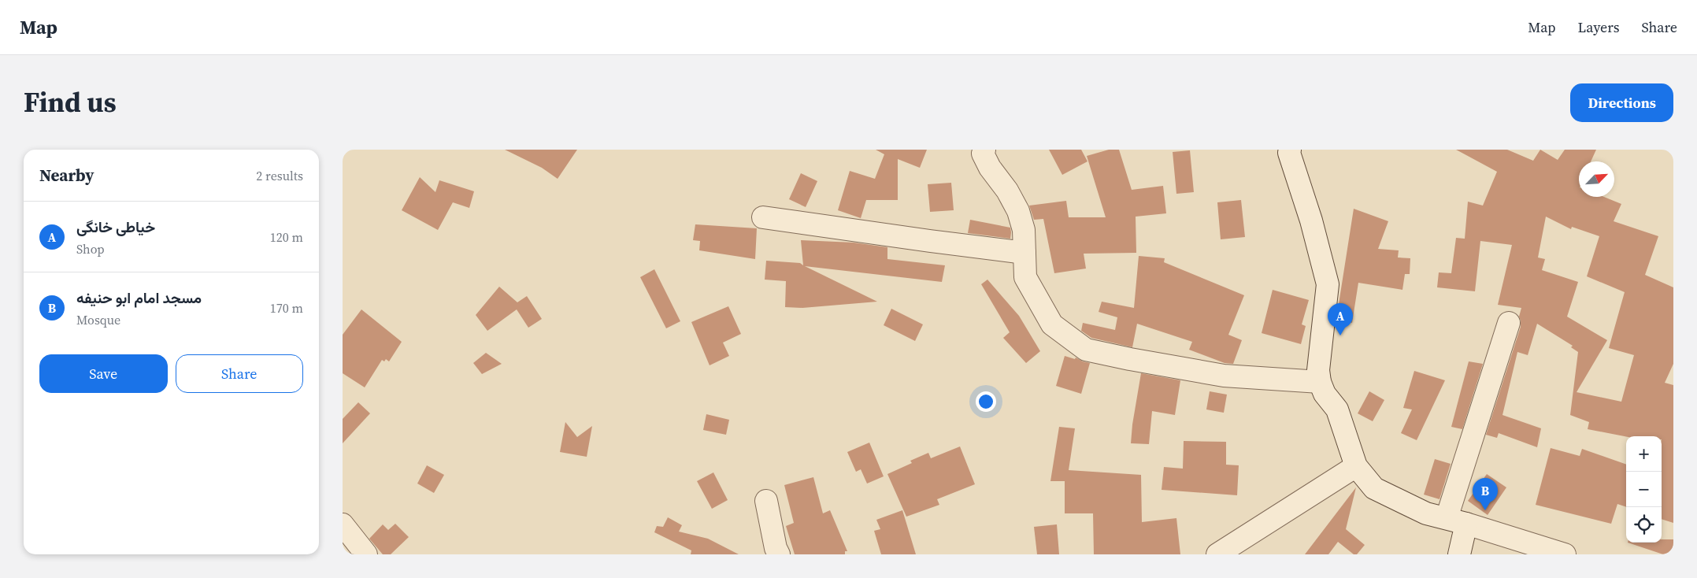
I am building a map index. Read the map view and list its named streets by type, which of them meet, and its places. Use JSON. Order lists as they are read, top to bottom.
{
  "north": "top right",
  "page": {
    "header": "Map",
    "nav": ["Map", "Layers", "Share"],
    "title": "Find us",
    "buttons": [
      "Directions",
      ["Save", "Share"]
    ],
    "heading": ["Nearby", "2 results"],
    "list": [
      {
        "mark": "A",
        "name": "خیاطی خانگی",
        "note": "Shop",
        "value": "120 m"
      },
      {
        "mark": "B",
        "name": "مسجد امام ابو حنیفه",
        "note": "Mosque",
        "value": "170 m"
      }
    ],
    "pins": ["A", "B"],
    "map_buttons": ["+", "−"]
  }
}
